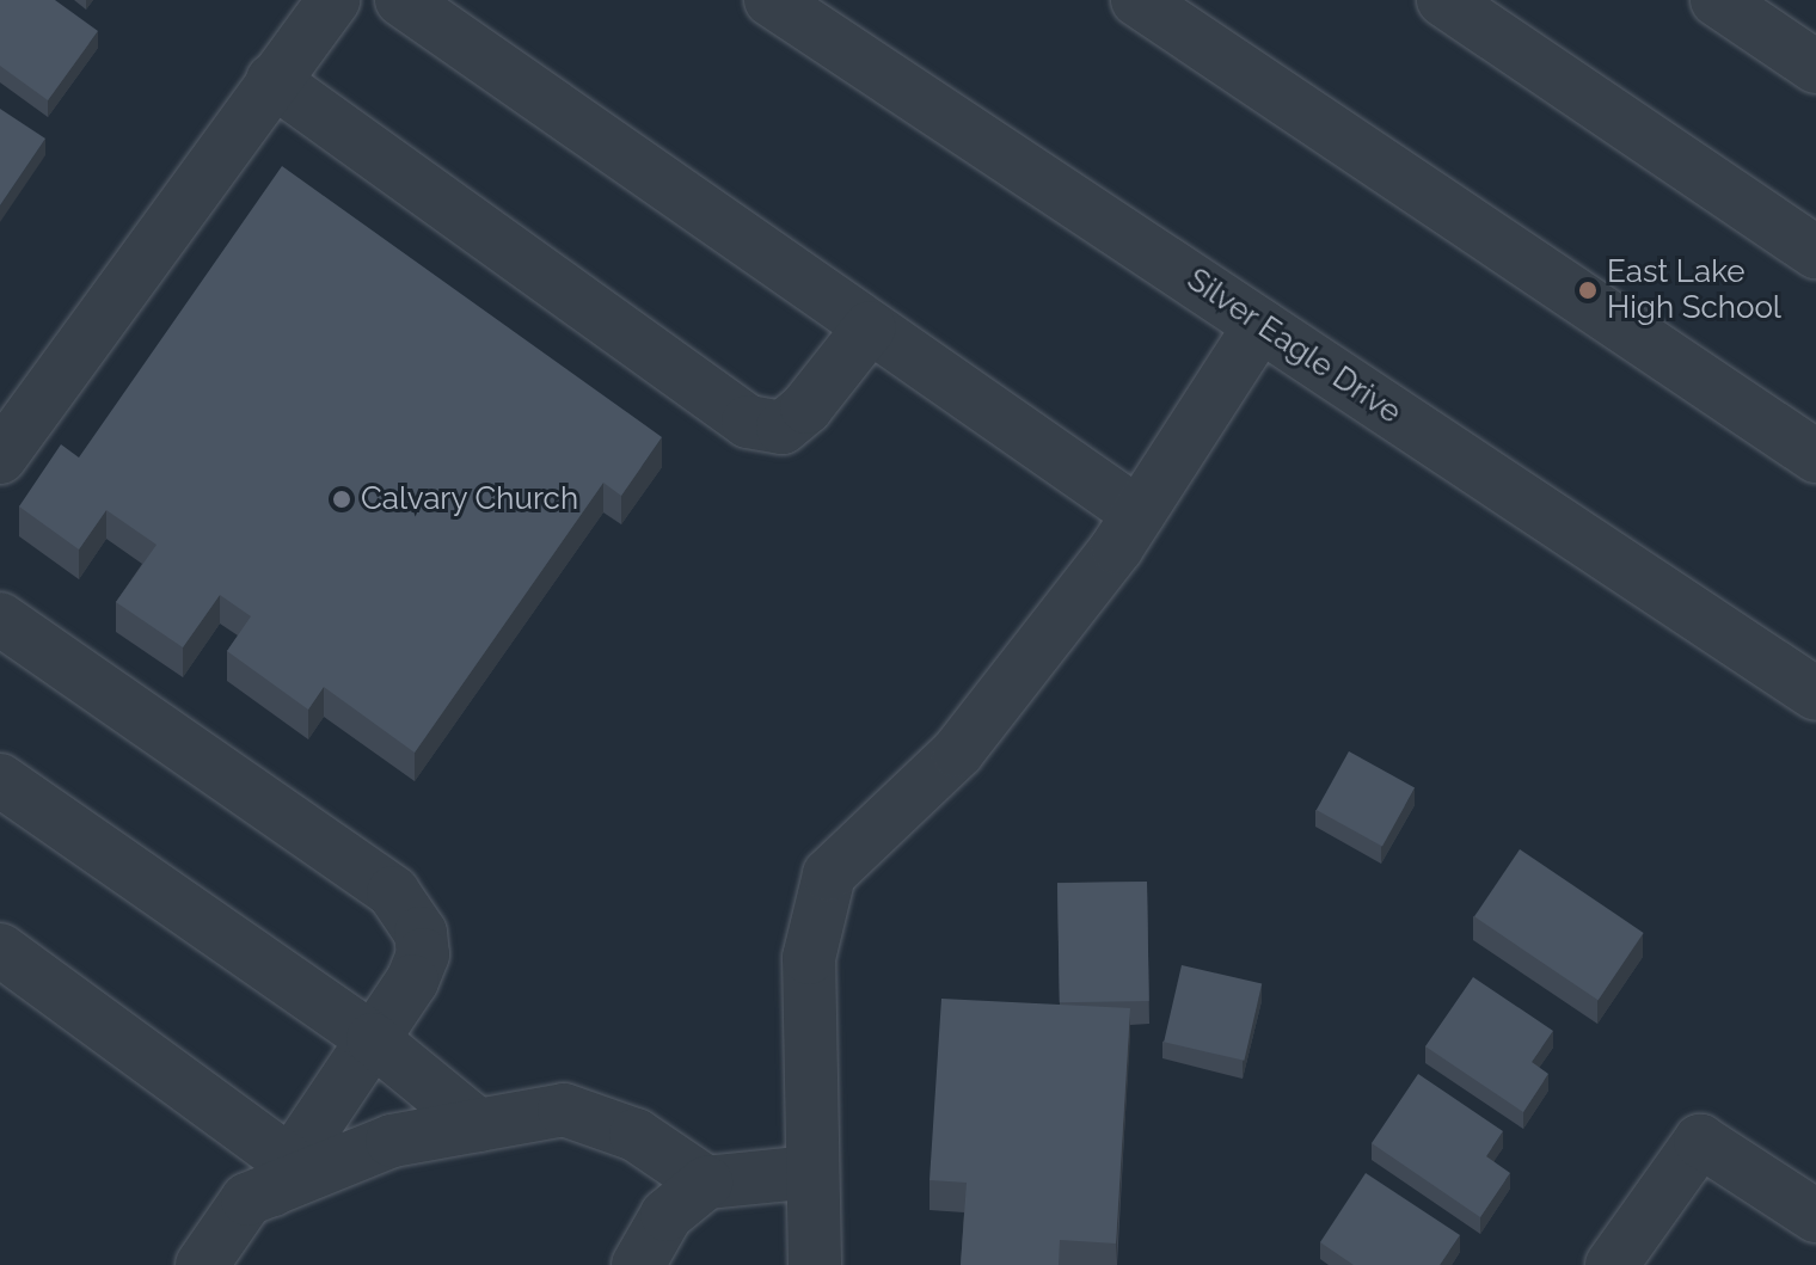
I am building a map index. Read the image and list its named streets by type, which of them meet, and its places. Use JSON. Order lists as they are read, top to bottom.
{
  "streets": {
    "street": ["Silver Eagle Drive"]
  },
  "places": ["East Lake High School", "Calvary Church"]
}
